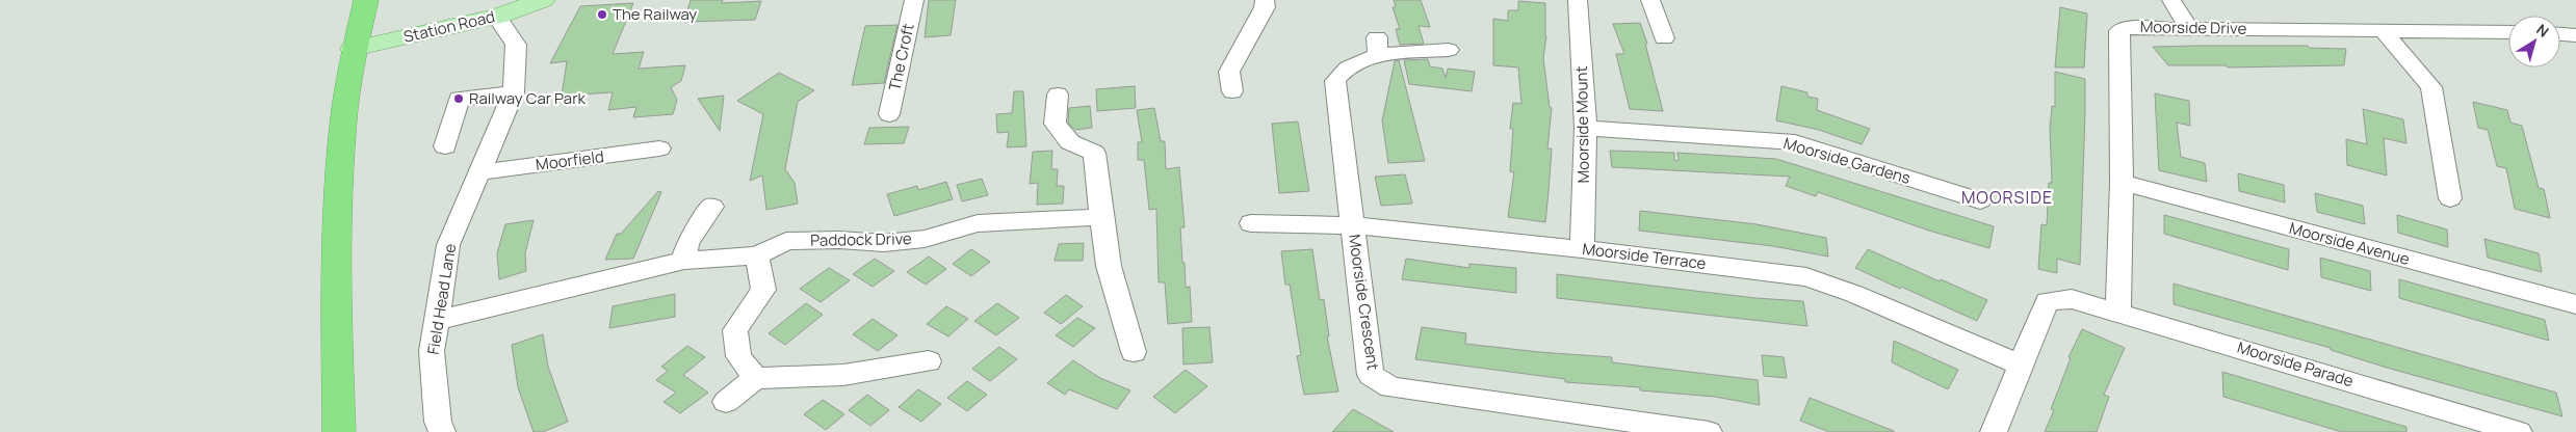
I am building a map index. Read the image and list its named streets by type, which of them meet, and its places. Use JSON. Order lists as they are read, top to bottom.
{
  "streets": {
    "main road": ["Station Road"],
    "street": [
      "Moorside Drive",
      "The Croft",
      "Moorside Mount",
      "Moorfield",
      "Moorside Gardens",
      "Paddock Drive",
      "Moorside Avenue",
      "Moorside Terrace",
      "Field Head Lane",
      "Moorside Crescent",
      "Moorside Parade"
    ]
  },
  "crossings": [
    ["Moorside Drive", "Moorside Avenue"],
    ["Moorside Drive", "Moorside Parade"],
    ["Moorside Mount", "Moorside Gardens"],
    ["Moorside Mount", "Moorside Terrace"],
    ["Moorfield", "Field Head Lane"],
    ["Paddock Drive", "Field Head Lane"],
    ["Moorside Terrace", "Moorside Crescent"],
    ["Moorside Terrace", "Moorside Parade"]
  ],
  "districts": ["MOORSIDE"],
  "places": ["The Railway", "Railway Car Park"],
  "north": "top right"
}
